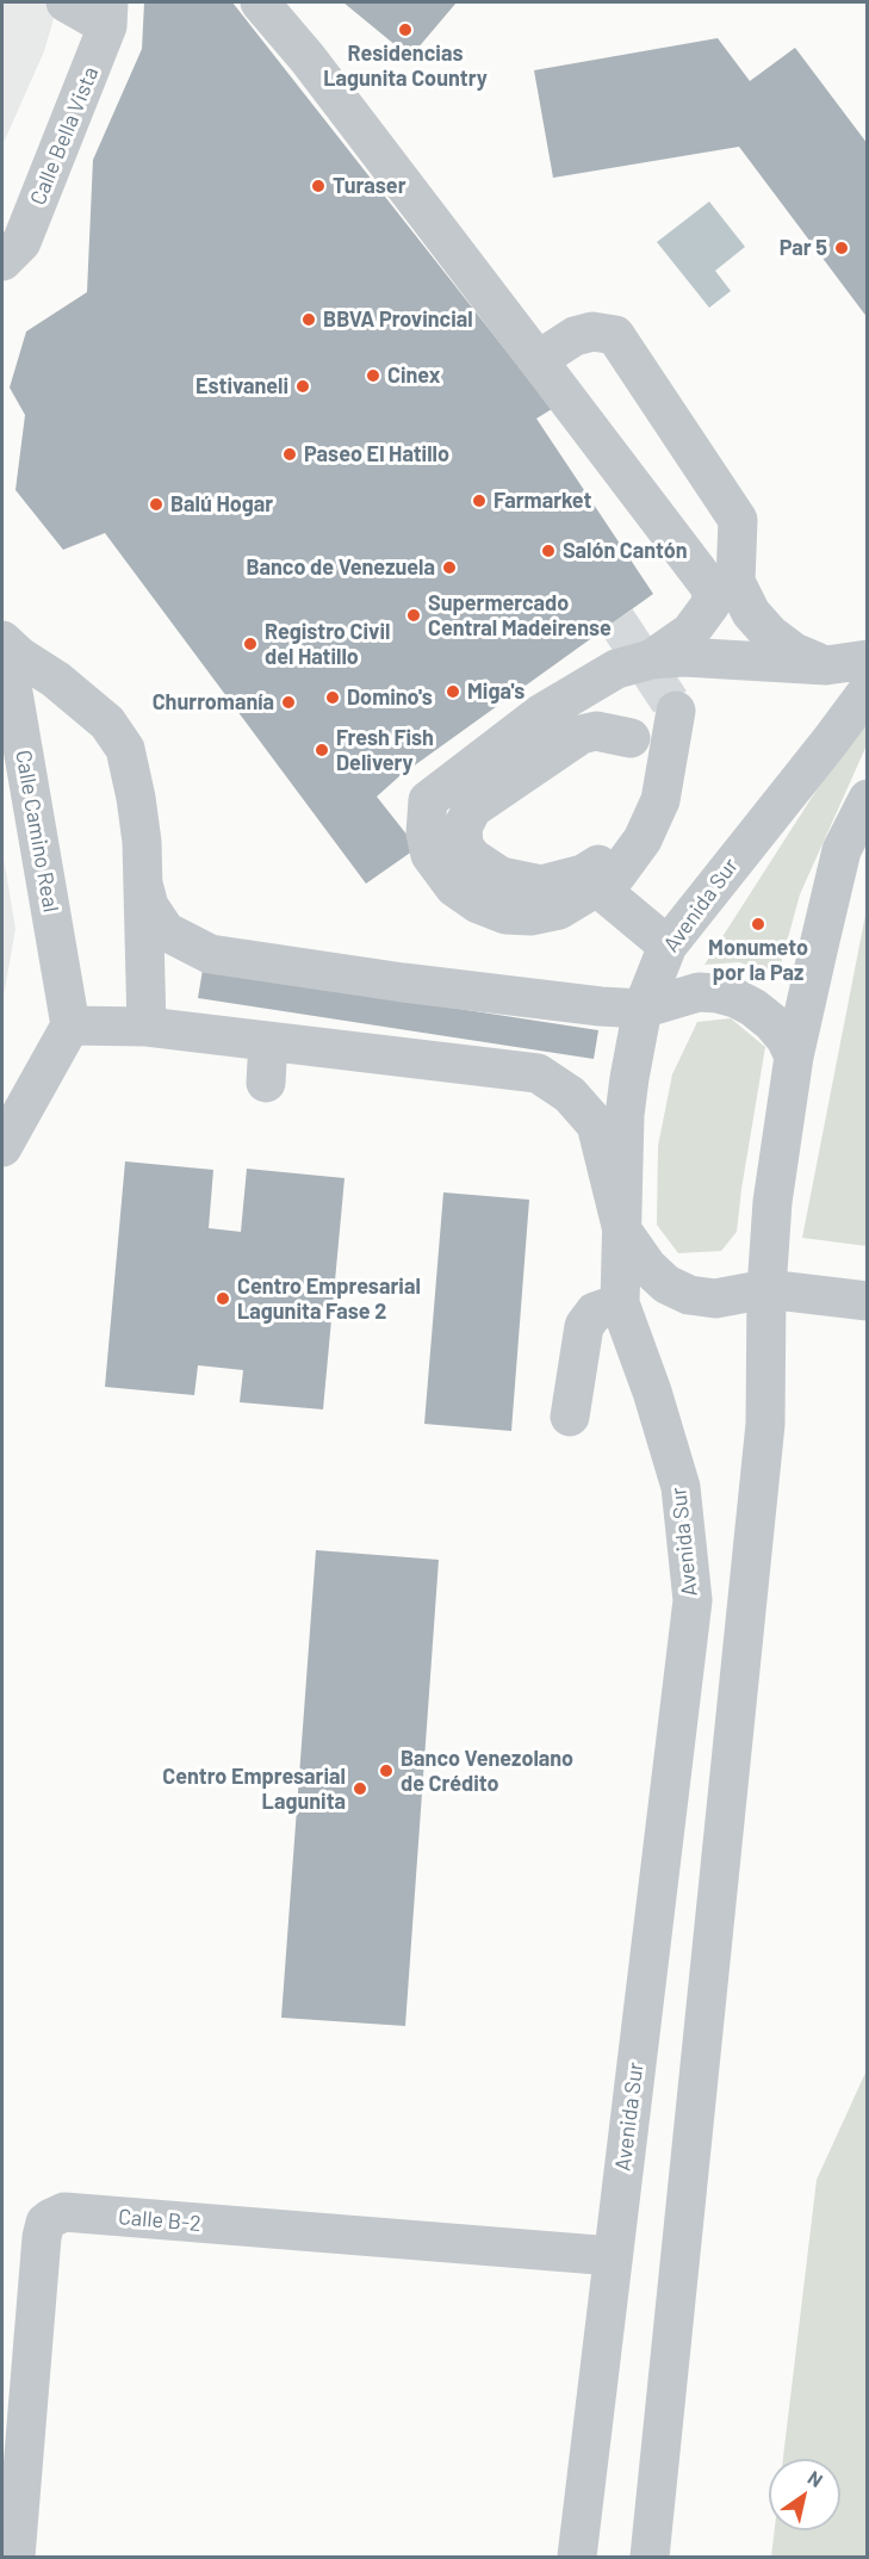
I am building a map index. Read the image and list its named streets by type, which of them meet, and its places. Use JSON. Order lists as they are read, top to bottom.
{
  "streets": {
    "street": [
      "Calle Bella Vista",
      "Calle Camino Real",
      "Avenida Sur",
      "Calle B-2"
    ]
  },
  "crossings": [
    ["Calle Camino Real", "Avenida Sur"],
    ["Avenida Sur", "Calle B-2"]
  ],
  "places": [
    "Residencias Lagunita Country",
    "Turaser",
    "Par 5",
    "BBVA Provincial",
    "Cinex",
    "Estivaneli",
    "Paseo El Hatillo",
    "Farmarket",
    "Balú Hogar",
    "Salón Cantón",
    "Banco de Venezuela",
    "Supermercado Central Madeirense",
    "Registro Civil del Hatillo",
    "Miga's",
    "Domino's",
    "Churromanía",
    "Fresh Fish Delivery",
    "Monumeto por la Paz",
    "Centro Empresarial Lagunita Fase 2",
    "Banco Venezolano de Crédito",
    "Centro Empresarial Lagunita"
  ],
  "north": "top right"
}
